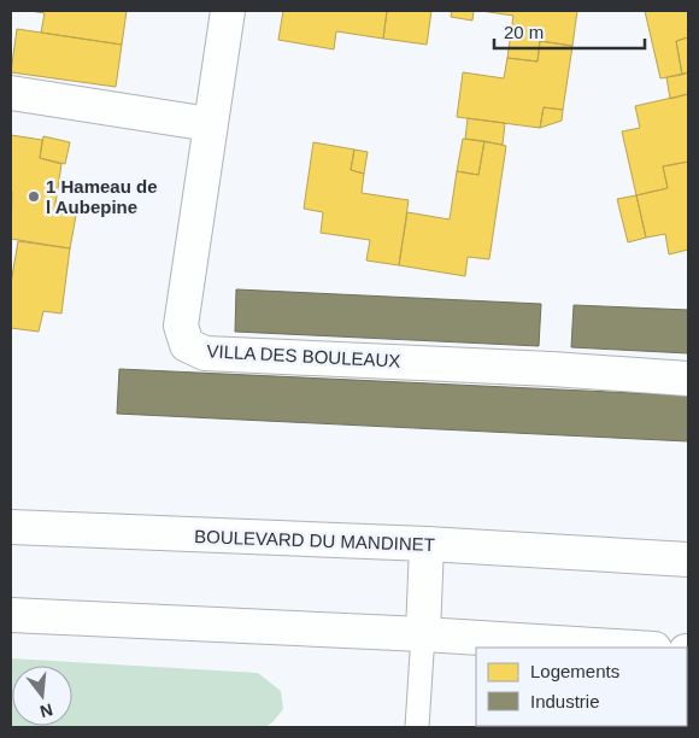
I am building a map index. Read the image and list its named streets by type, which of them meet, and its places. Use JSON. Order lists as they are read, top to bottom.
{
  "streets": {
    "street": ["VILLA DES BOULEAUX", "BOULEVARD DU MANDINET"]
  },
  "places": ["1 Hameau de l Aubepine"],
  "legend": ["Logements", "Industrie"],
  "scale_bar": "20 m",
  "north": "bottom"
}
